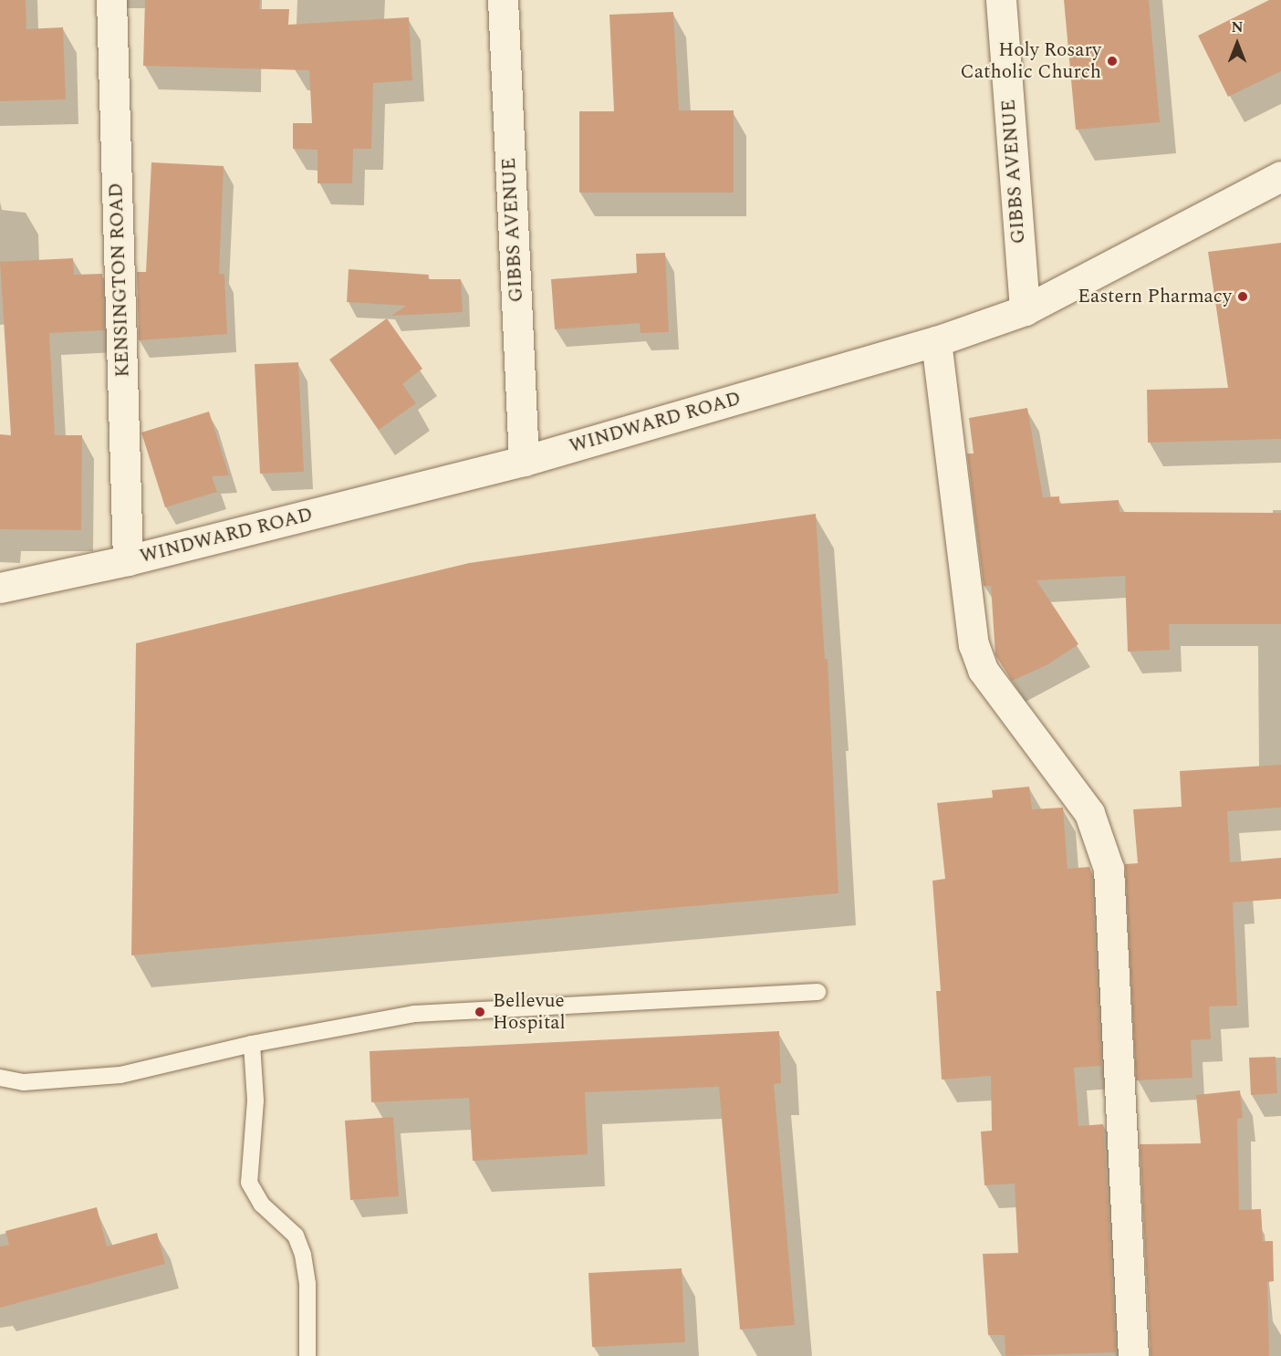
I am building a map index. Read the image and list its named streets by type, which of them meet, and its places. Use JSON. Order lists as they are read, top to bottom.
{
  "streets": {
    "street": ["GIBBS AVENUE", "KENSINGTON ROAD", "WINDWARD ROAD"]
  },
  "crossings": [
    ["GIBBS AVENUE", "WINDWARD ROAD"],
    ["KENSINGTON ROAD", "WINDWARD ROAD"]
  ],
  "places": ["Holy Rosary Catholic Church", "Eastern Pharmacy", "Bellevue Hospital"],
  "north": "top"
}
